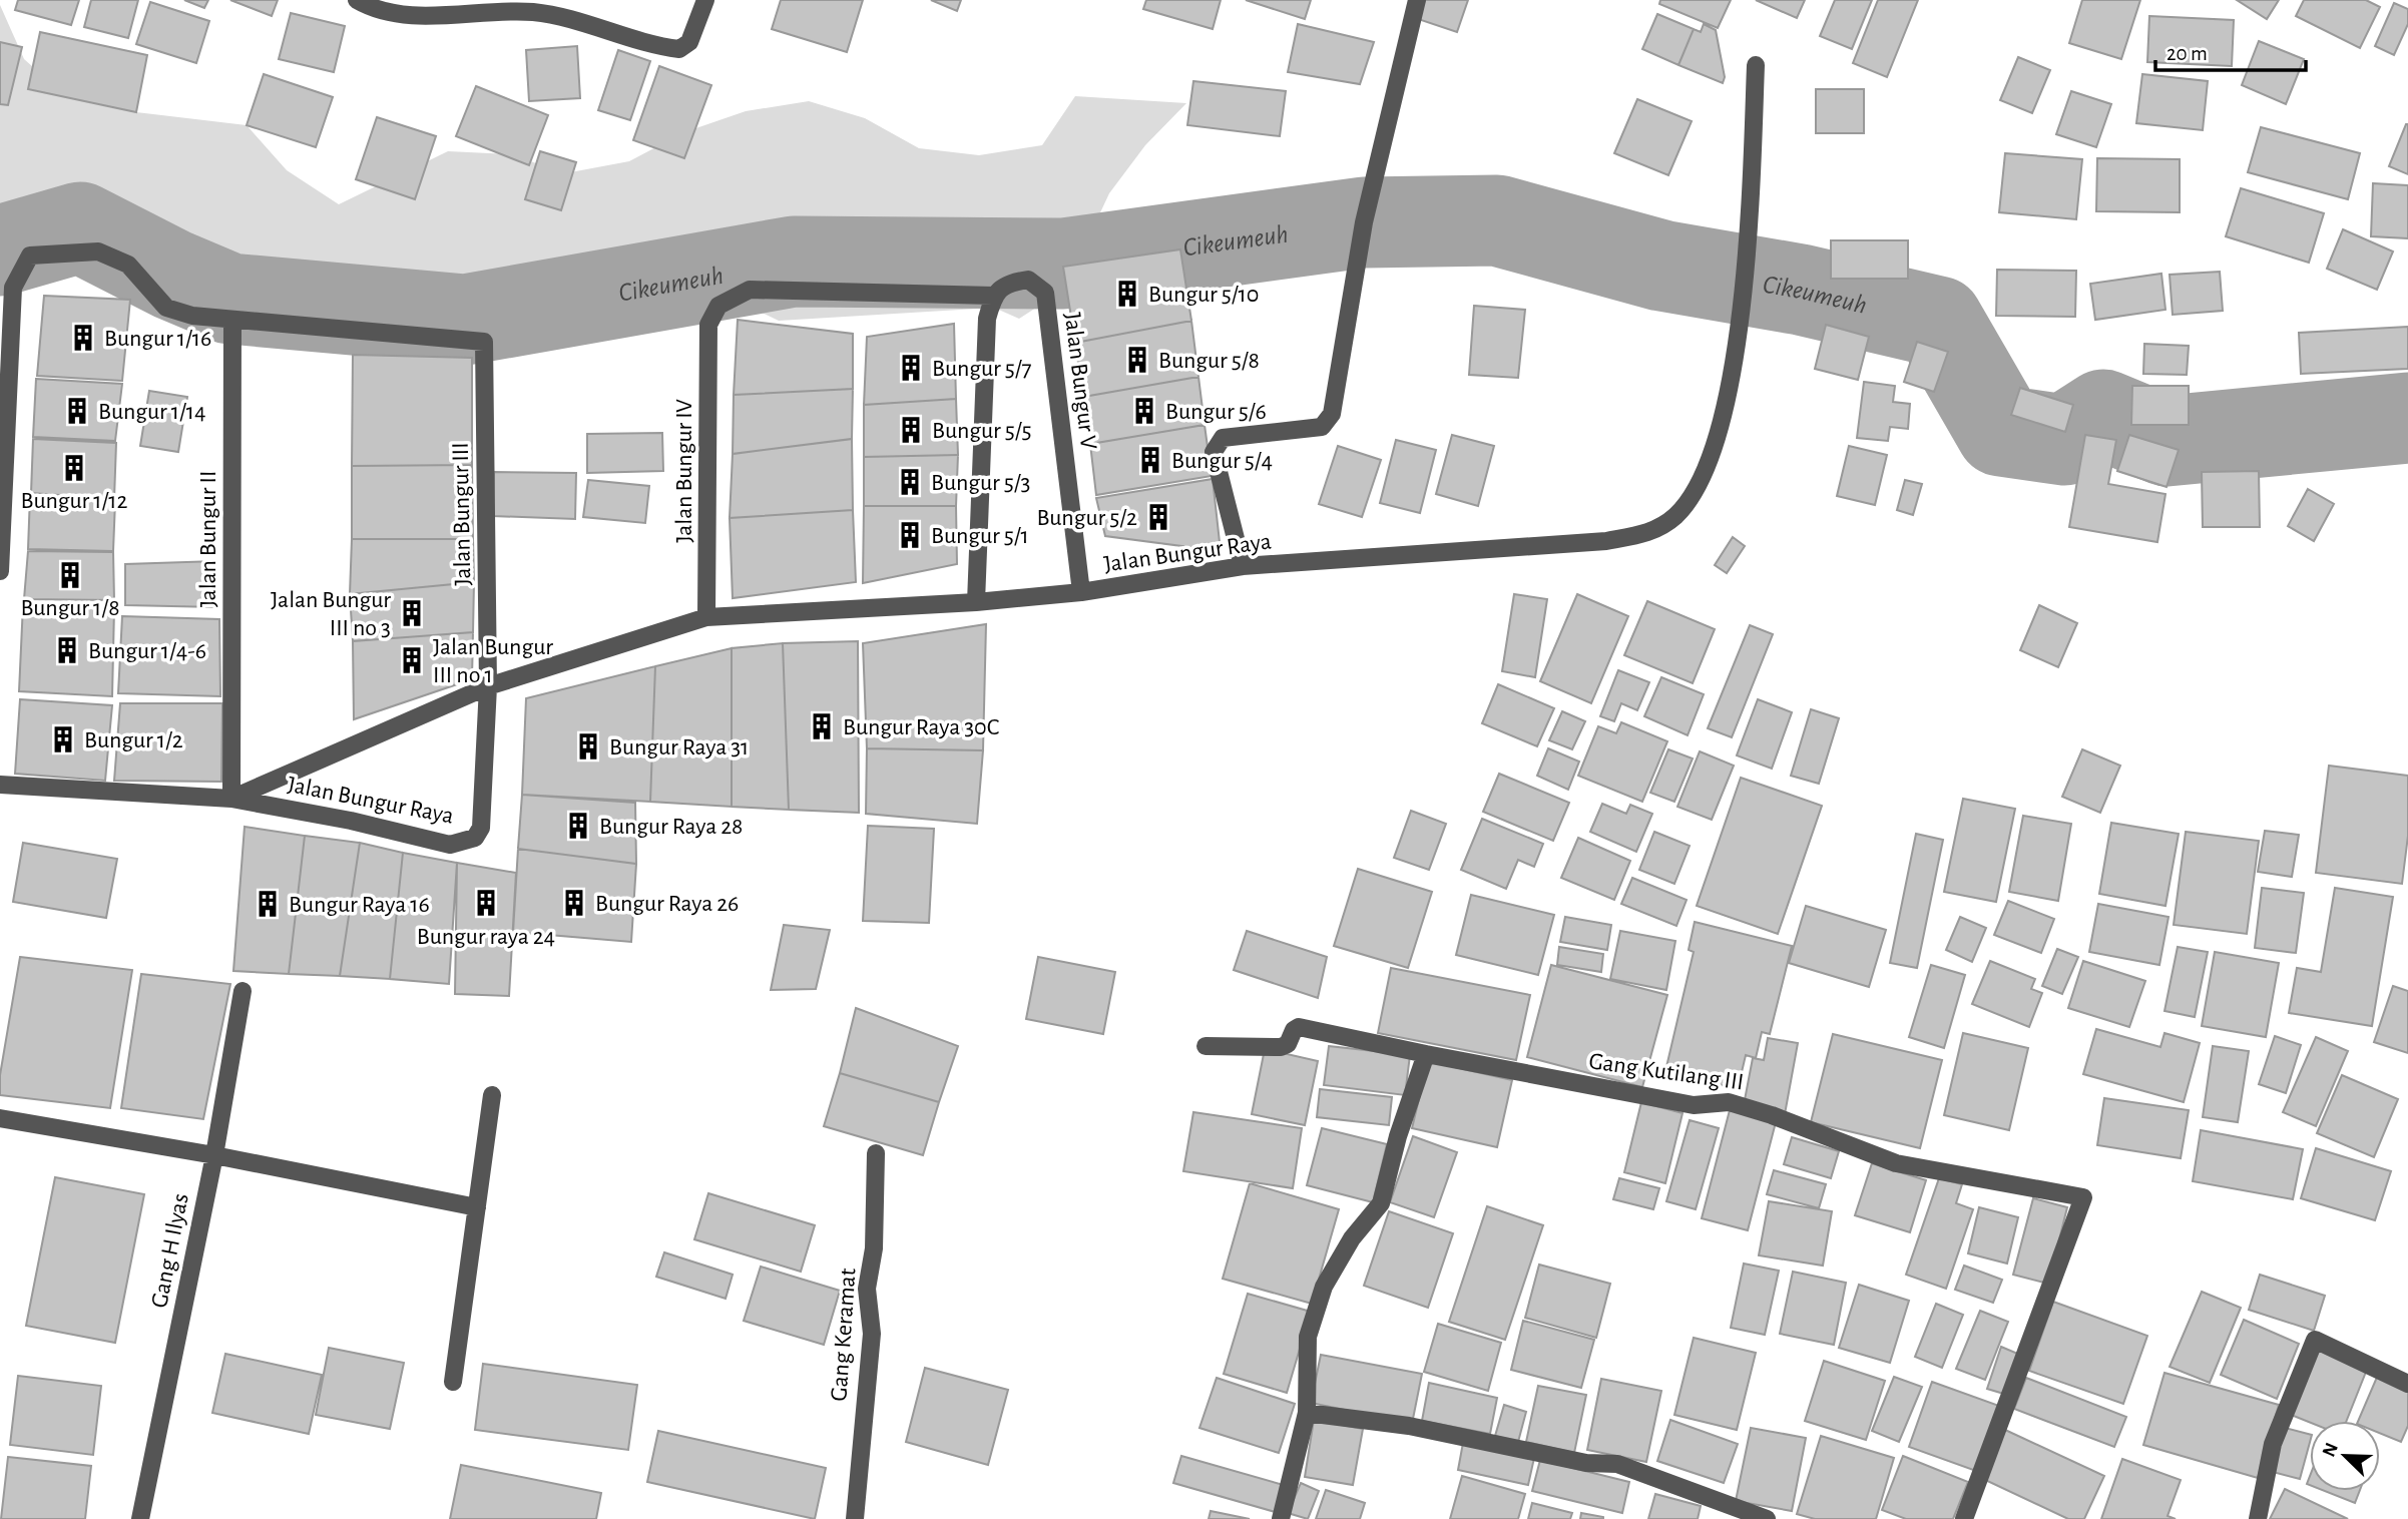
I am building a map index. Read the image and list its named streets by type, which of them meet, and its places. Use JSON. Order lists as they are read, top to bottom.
{
  "streets": {
    "street": [
      "Jalan Bungur V",
      "Jalan Bungur IV",
      "Jalan Bungur III",
      "Jalan Bungur II",
      "Jalan Bungur Raya",
      "Gang Kutilang III",
      "Gang H Ilyas",
      "Gang Keramat"
    ]
  },
  "crossings": [
    ["Jalan Bungur V", "Jalan Bungur IV"],
    ["Jalan Bungur V", "Jalan Bungur Raya"],
    ["Jalan Bungur IV", "Jalan Bungur Raya"],
    ["Jalan Bungur III", "Jalan Bungur II"],
    ["Jalan Bungur III", "Jalan Bungur Raya"],
    ["Jalan Bungur II", "Jalan Bungur Raya"]
  ],
  "water": ["Cikeumeuh"],
  "places": {
    "building": [
      "Bungur 5/10",
      "Bungur 1/16",
      "Bungur 5/8",
      "Bungur 5/7",
      "Bungur 1/14",
      "Bungur 5/6",
      "Bungur 5/5",
      "Bungur 5/4",
      "Bungur 1/12",
      "Bungur 5/3",
      "Bungur 5/2",
      "Bungur 5/1",
      "Bungur 1/8",
      "Jalan Bungur III no 3",
      "Bungur 1/4-6",
      "Jalan Bungur III no 1",
      "Bungur Raya 30C",
      "Bungur 1/2",
      "Bungur Raya 31",
      "Bungur Raya 28",
      "Bungur raya 24",
      "Bungur Raya 26",
      "Bungur Raya 16"
    ]
  },
  "scale_bar": "20 m",
  "north": "top left"
}
